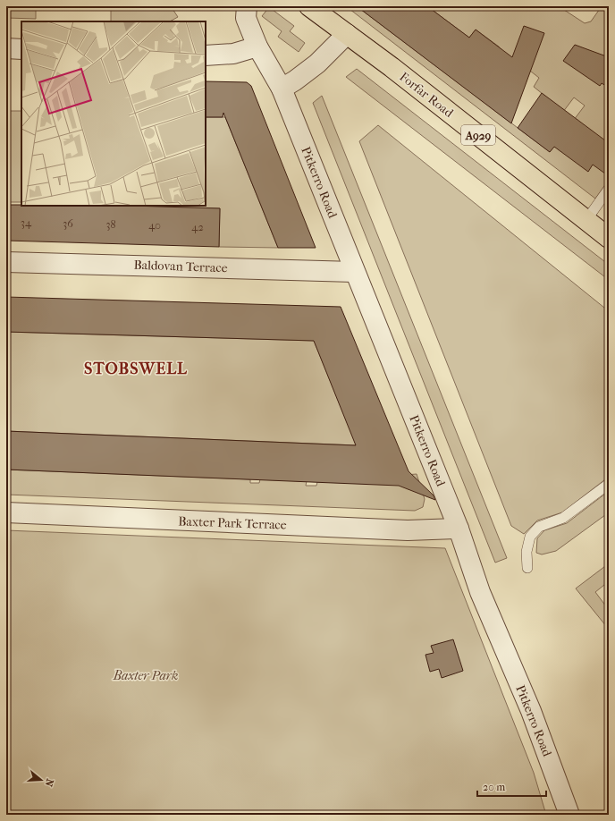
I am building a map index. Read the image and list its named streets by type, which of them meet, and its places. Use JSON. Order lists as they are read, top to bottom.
{
  "streets": {
    "main road": ["Forfar Road", "A929"],
    "street": ["Pitkerro Road", "Baldovan Terrace", "Baxter Park Terrace"]
  },
  "crossings": [
    ["Pitkerro Road", "Baldovan Terrace"],
    ["Pitkerro Road", "Baxter Park Terrace"]
  ],
  "districts": ["STOBSWELL"],
  "parks": ["Baxter Park"],
  "house_numbers": [
    "34",
    "36",
    "38",
    "40",
    "42"
  ],
  "scale_bar": "20 m",
  "north": "right"
}
